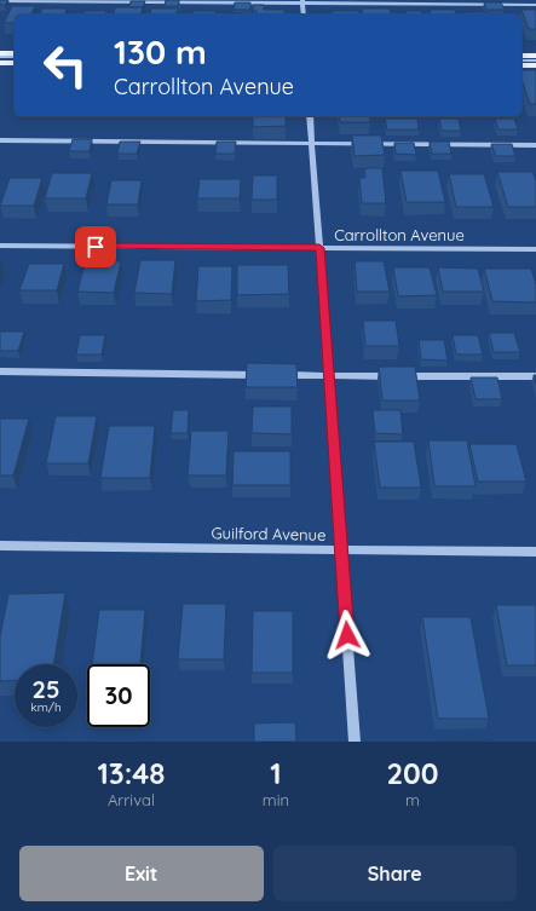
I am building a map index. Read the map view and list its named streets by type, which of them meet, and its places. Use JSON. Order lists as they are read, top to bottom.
{
  "streets": {
    "street": ["Carrollton Avenue", "Guilford Avenue"]
  },
  "page": {
    "turn": ["130 m", "Carrollton Avenue"],
    "speed": "25 km/h",
    "limit": "30",
    "eta": [
      "13:48",
      "Arrival",
      "1",
      "min",
      "200",
      "m"
    ],
    "buttons": ["Exit", "Share"]
  }
}
